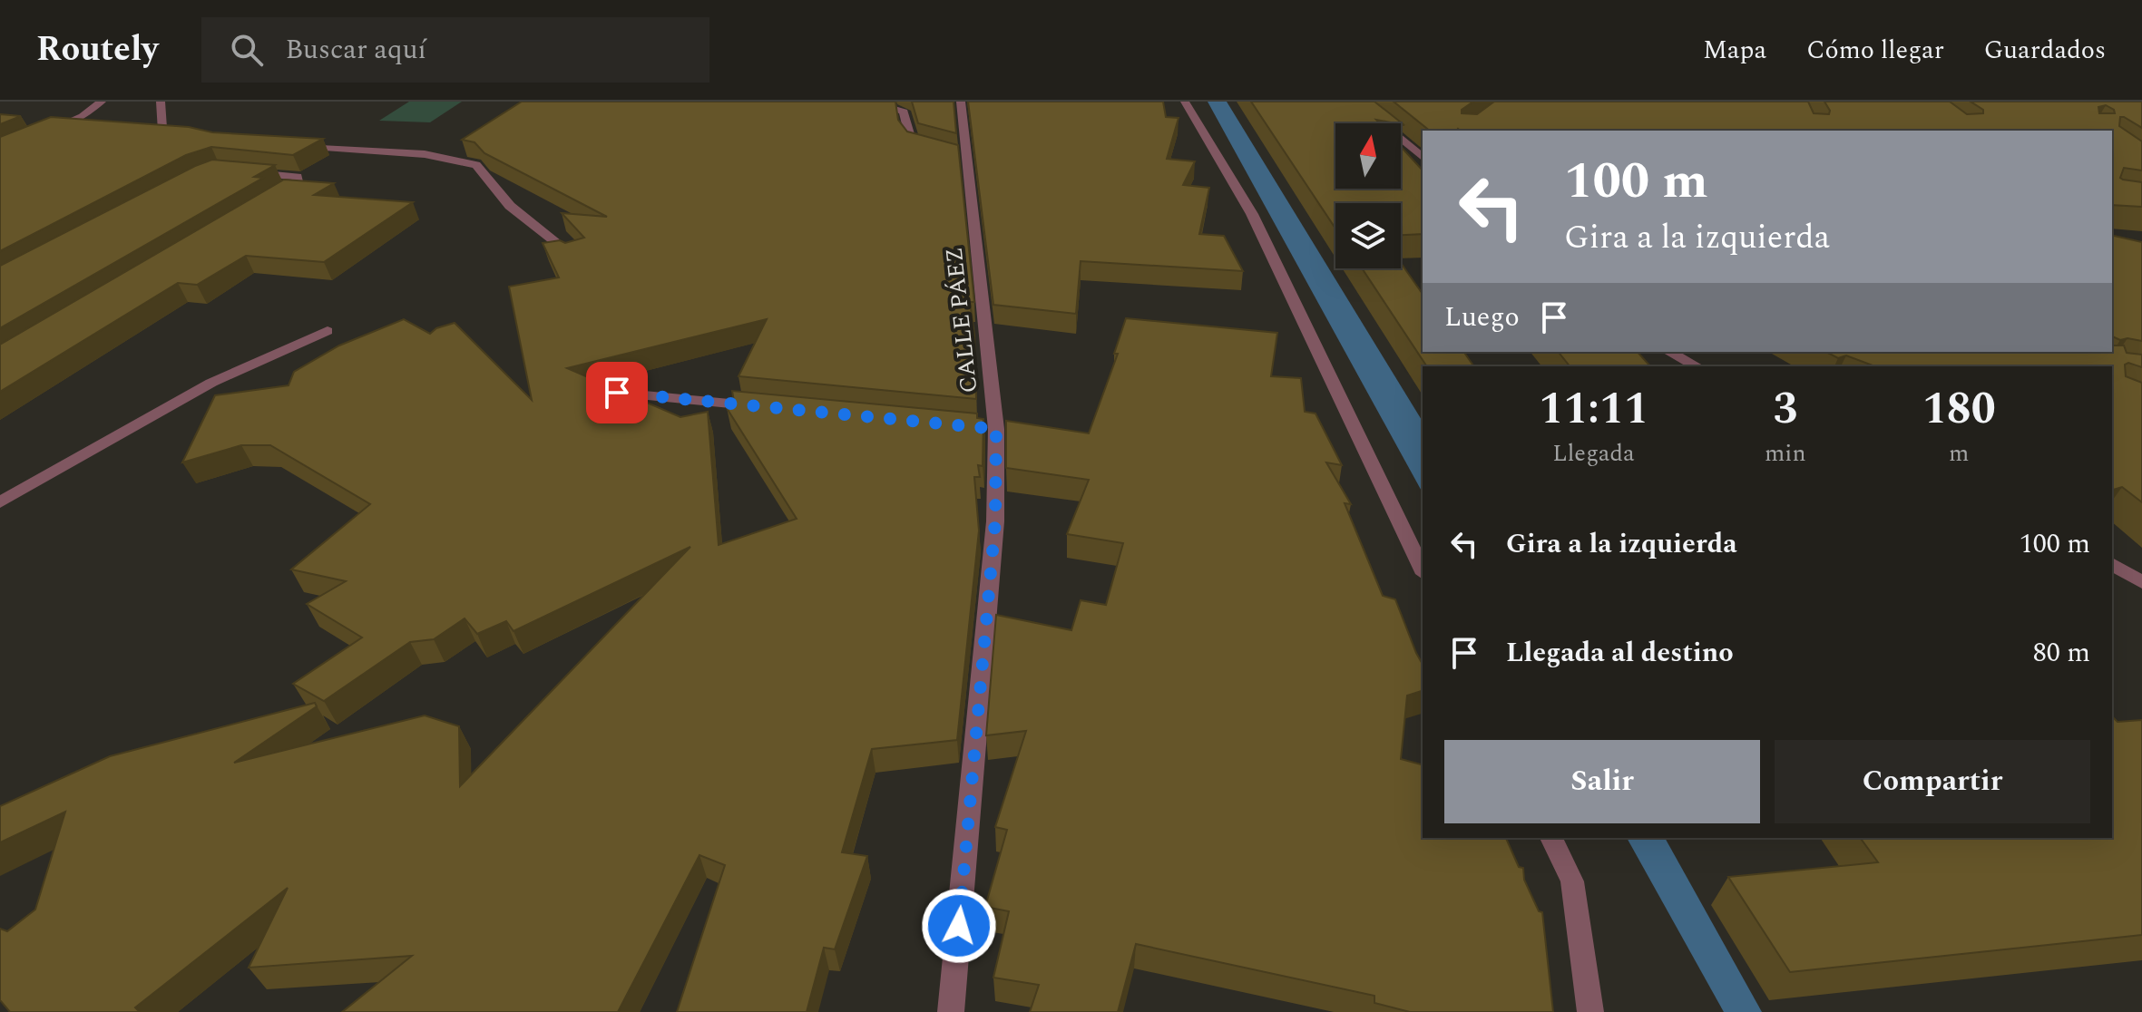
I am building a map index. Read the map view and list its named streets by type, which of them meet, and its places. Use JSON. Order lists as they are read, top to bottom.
{
  "streets": {
    "street": ["CALLE PÁEZ"]
  },
  "north": "top",
  "page": {
    "header": "Routely",
    "search": "Buscar aquí",
    "nav": ["Mapa", "Cómo llegar", "Guardados"],
    "turn": ["100 m", "Gira a la izquierda"],
    "then": "Luego",
    "eta": [
      "11:11",
      "Llegada",
      "3",
      "min",
      "180",
      "m"
    ],
    "list": [
      {
        "name": "Gira a la izquierda",
        "value": "100 m"
      },
      {
        "name": "Llegada al destino",
        "value": "80 m"
      }
    ],
    "buttons": ["Salir", "Compartir"]
  }
}
